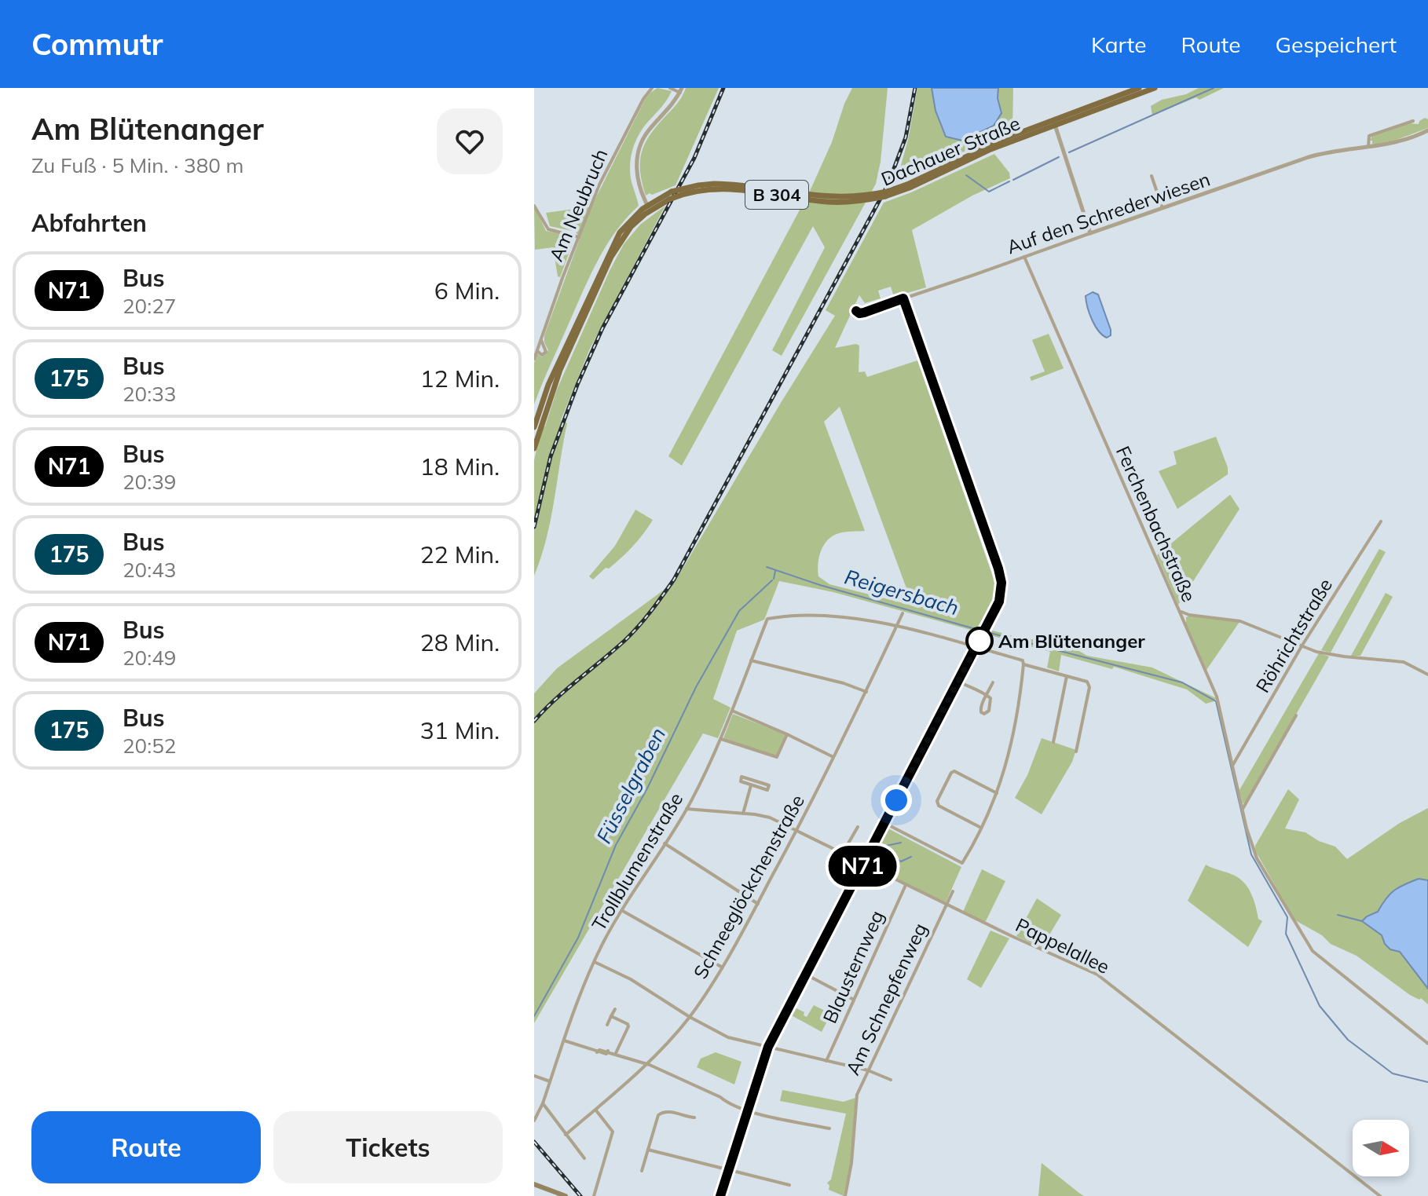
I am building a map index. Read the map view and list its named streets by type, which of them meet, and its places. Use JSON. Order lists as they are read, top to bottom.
{
  "streets": {
    "main road": ["Dachauer Straße", "B 304"],
    "street": [
      "Am Neubruch",
      "Auf den Schrederwiesen",
      "Ferchenbachstraße",
      "Röhrichtstraße",
      "Trollblumenstraße",
      "Schneeglöckchenstraße",
      "Pappelallee",
      "Blausternweg",
      "Am Schnepfenweg"
    ]
  },
  "crossings": [
    ["Dachauer Straße", "B 304"],
    ["Auf den Schrederwiesen", "Ferchenbachstraße"],
    ["Ferchenbachstraße", "Röhrichtstraße"],
    ["Trollblumenstraße", "Schneeglöckchenstraße"],
    ["Trollblumenstraße", "Pappelallee"],
    ["Schneeglöckchenstraße", "Pappelallee"],
    ["Pappelallee", "Blausternweg"],
    ["Pappelallee", "Am Schnepfenweg"]
  ],
  "water": ["Reigersbach", "Füsselgraben"],
  "places": ["Am Blütenanger"],
  "lines": ["bus line N71"],
  "north": "right",
  "page": {
    "header": "Commutr",
    "nav": ["Karte", "Route", "Gespeichert"],
    "heading": [
      ["Am Blütenanger", "Zu Fuß · 5 Min. · 380 m"],
      "Abfahrten"
    ],
    "on_map": "N71",
    "list": [
      {
        "mark": "N71",
        "name": "Bus",
        "note": "20:27",
        "value": "6 Min."
      },
      {
        "mark": "175",
        "name": "Bus",
        "note": "20:33",
        "value": "12 Min."
      },
      {
        "mark": "N71",
        "name": "Bus",
        "note": "20:39",
        "value": "18 Min."
      },
      {
        "mark": "175",
        "name": "Bus",
        "note": "20:43",
        "value": "22 Min."
      },
      {
        "mark": "N71",
        "name": "Bus",
        "note": "20:49",
        "value": "28 Min."
      },
      {
        "mark": "175",
        "name": "Bus",
        "note": "20:52",
        "value": "31 Min."
      }
    ],
    "buttons": ["Route", "Tickets"]
  }
}
